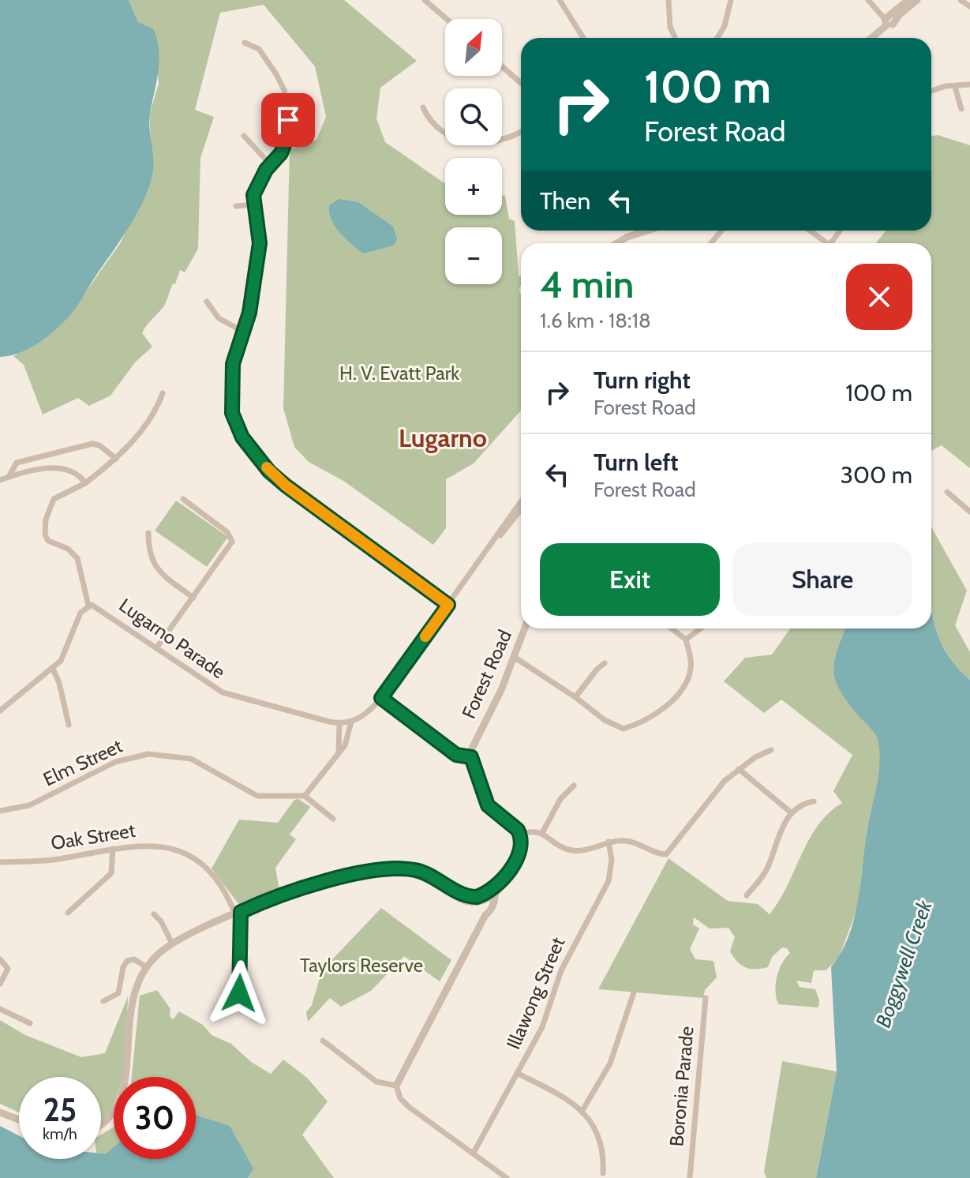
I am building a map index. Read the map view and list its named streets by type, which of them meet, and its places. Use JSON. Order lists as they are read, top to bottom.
{
  "streets": {
    "street": [
      "Lugarno Parade",
      "Forest Road",
      "Elm Street",
      "Oak Street",
      "Illawong Street",
      "Boronia Parade"
    ]
  },
  "districts": ["Lugarno"],
  "water": ["Boggywell Creek"],
  "parks": ["H. V. Evatt Park", "Taylors Reserve"],
  "north": "top right",
  "page": {
    "map_buttons": ["+", "−"],
    "turn": ["100 m", "Forest Road"],
    "then": "Then",
    "heading": ["4 min", "1.6 km · 18:18"],
    "list": [
      {
        "name": "Turn right",
        "note": "Forest Road",
        "value": "100 m"
      },
      {
        "name": "Turn left",
        "note": "Forest Road",
        "value": "300 m"
      }
    ],
    "buttons": ["Exit", "Share"],
    "speed": "25 km/h",
    "limit": "30"
  }
}
